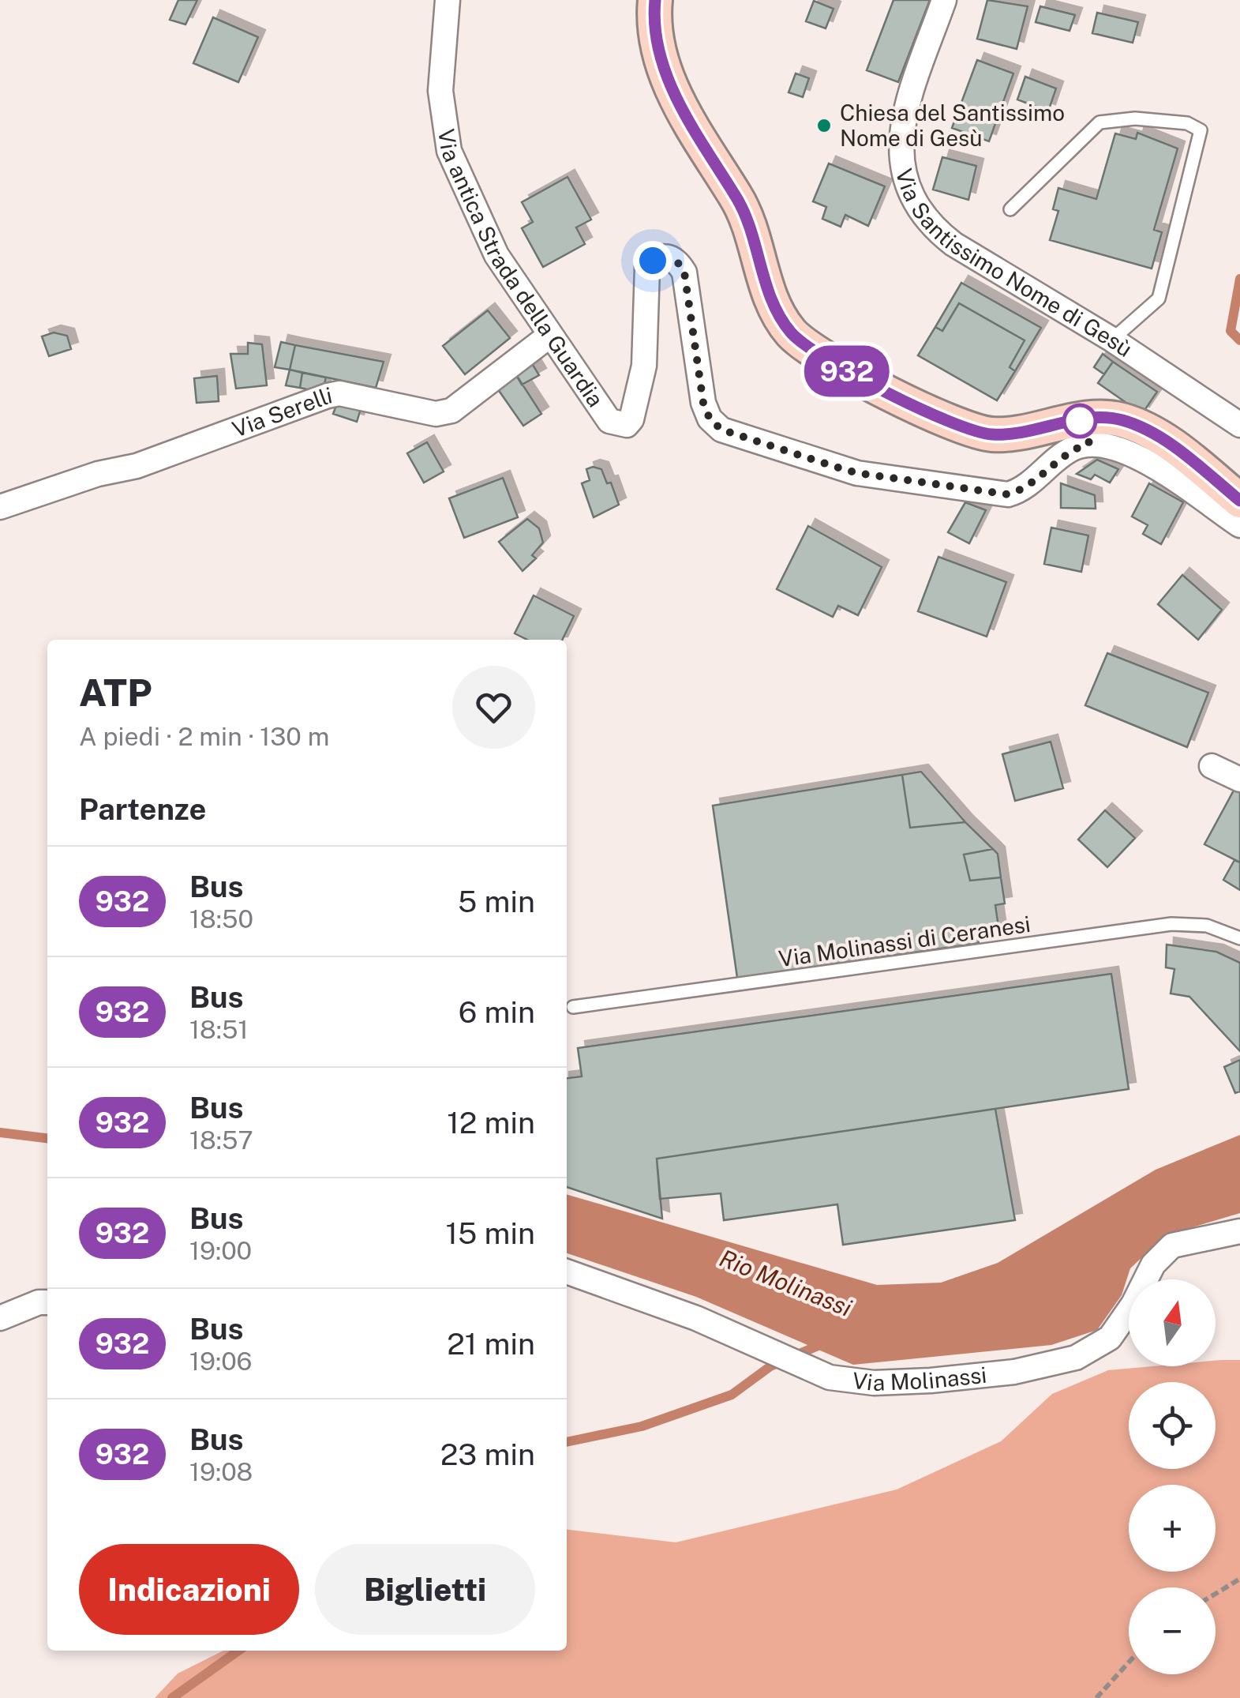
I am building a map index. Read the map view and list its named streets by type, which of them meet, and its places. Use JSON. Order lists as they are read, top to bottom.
{
  "streets": {
    "street": [
      "Via Santissimo Nome di Gesù",
      "Via antica Strada della Guardia",
      "Via Serelli",
      "Via Molinassi"
    ],
    "lane": ["Via Molinassi di Ceranesi"]
  },
  "crossings": [
    ["Via antica Strada della Guardia", "Via Serelli"]
  ],
  "water": ["Rio Molinassi"],
  "places": ["Chiesa del Santissimo Nome di Gesù"],
  "lines": ["bus line 932"],
  "north": "top",
  "page": {
    "on_map": "932",
    "heading": [
      ["ATP", "A piedi · 2 min · 130 m"],
      "Partenze"
    ],
    "list": [
      {
        "mark": "932",
        "name": "Bus",
        "note": "18:50",
        "value": "5 min"
      },
      {
        "mark": "932",
        "name": "Bus",
        "note": "18:51",
        "value": "6 min"
      },
      {
        "mark": "932",
        "name": "Bus",
        "note": "18:57",
        "value": "12 min"
      },
      {
        "mark": "932",
        "name": "Bus",
        "note": "19:00",
        "value": "15 min"
      },
      {
        "mark": "932",
        "name": "Bus",
        "note": "19:06",
        "value": "21 min"
      },
      {
        "mark": "932",
        "name": "Bus",
        "note": "19:08",
        "value": "23 min"
      }
    ],
    "map_buttons": ["+", "−"],
    "buttons": ["Indicazioni", "Biglietti"]
  }
}
